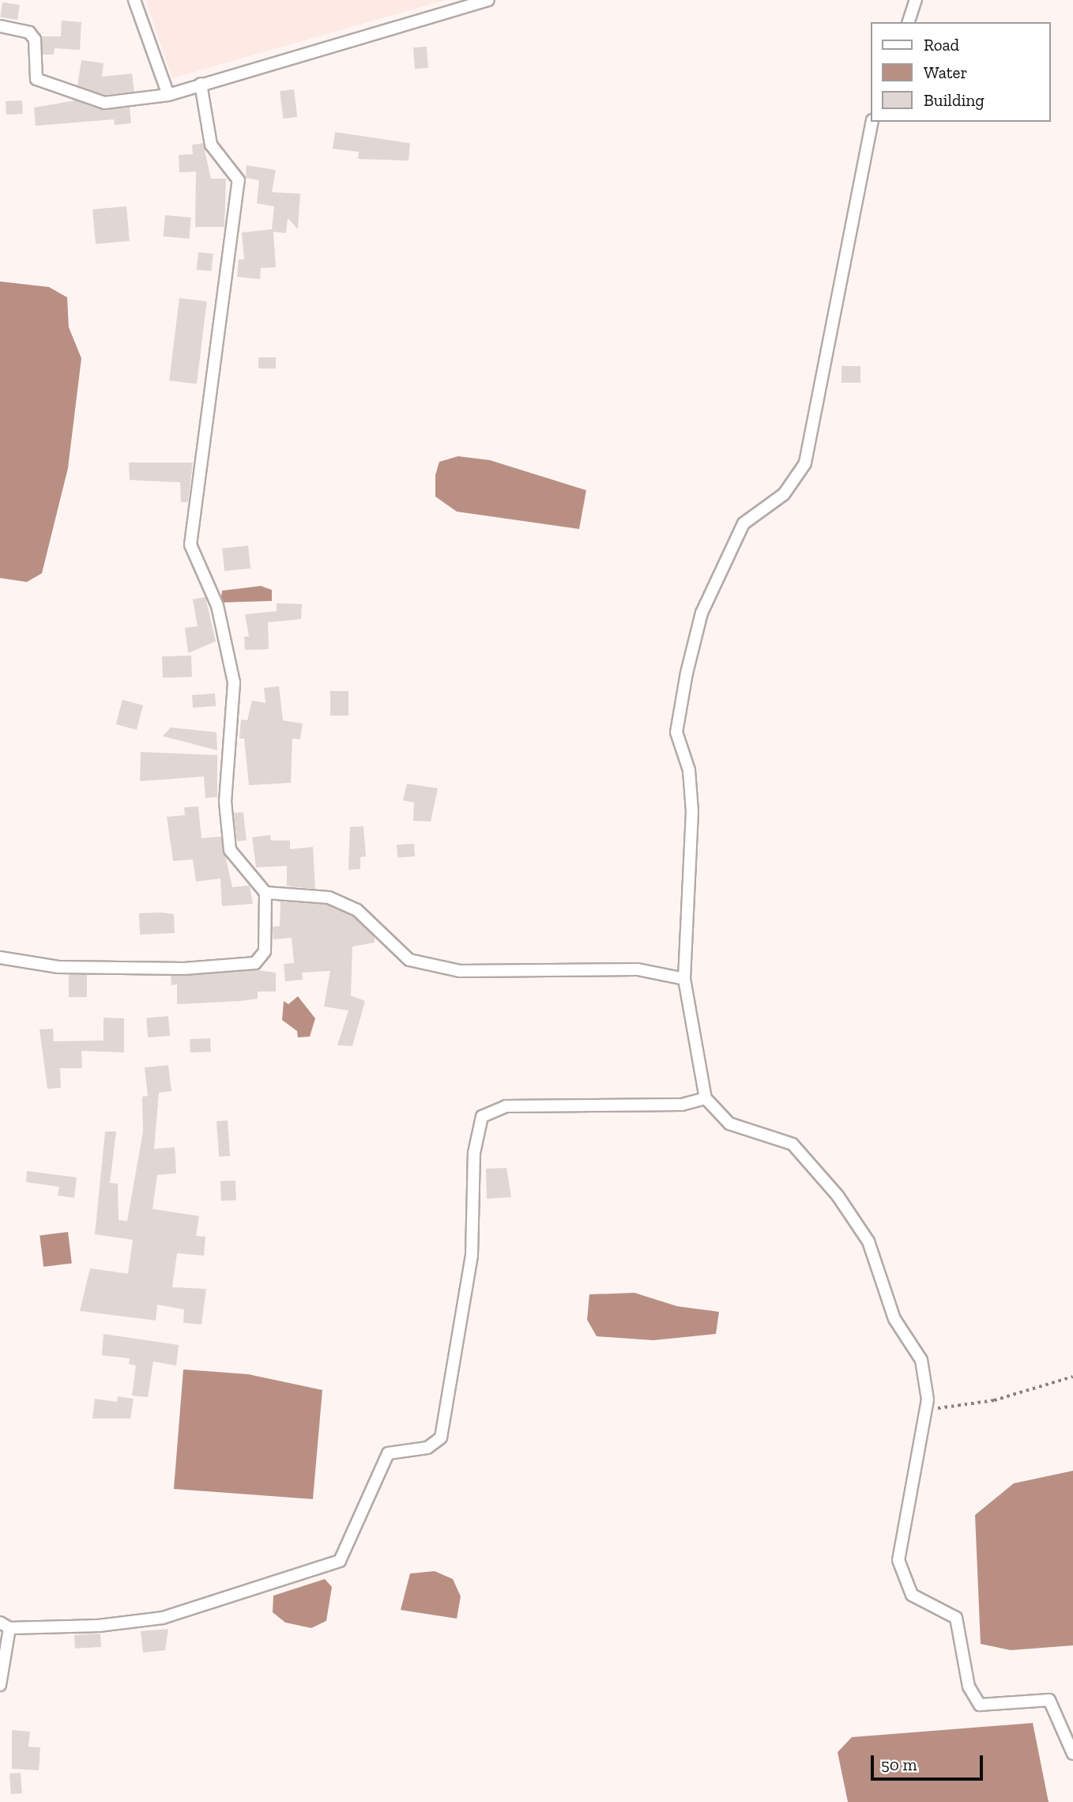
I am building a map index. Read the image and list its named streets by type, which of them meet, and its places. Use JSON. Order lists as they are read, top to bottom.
{
  "legend": ["Road", "Water", "Building"],
  "scale_bar": "50 m"
}
